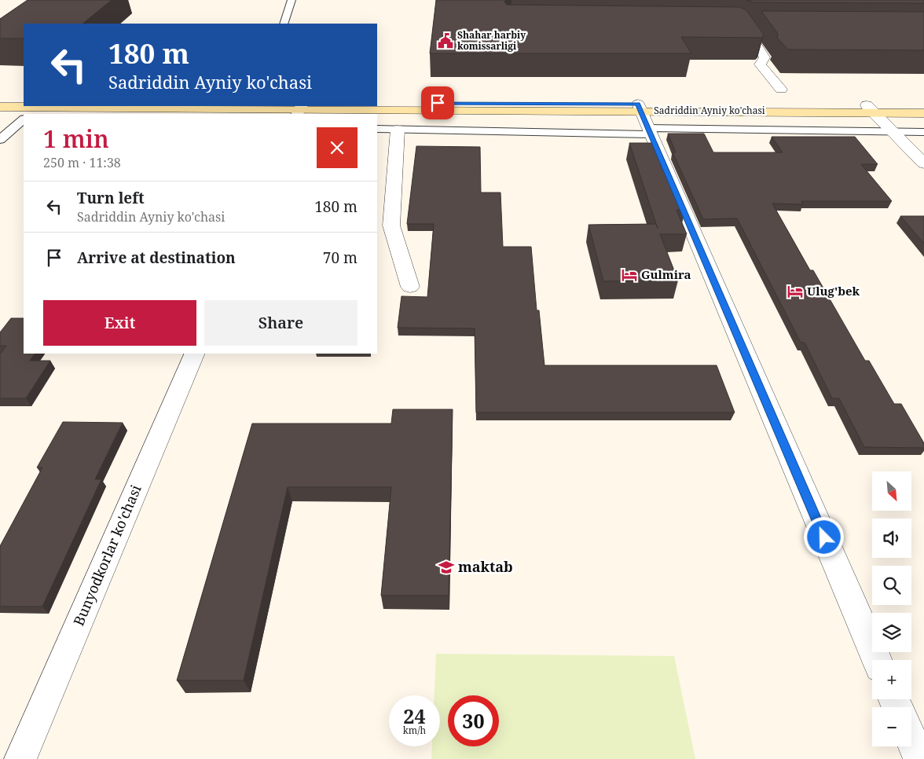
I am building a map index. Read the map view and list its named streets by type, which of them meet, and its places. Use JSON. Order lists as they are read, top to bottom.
{
  "streets": {
    "main road": ["Sadriddin Ayniy ko'chasi"],
    "street": ["Bunyodkorlar ko'chasi"]
  },
  "places": {
    "public building": ["Shahar harbiy komissarligi"],
    "hotel": ["Gulmira", "Ulug'bek"],
    "school or university": ["maktab"]
  },
  "north": "bottom right",
  "page": {
    "turn": ["180 m", "Sadriddin Ayniy ko'chasi"],
    "heading": ["1 min", "250 m · 11:38"],
    "list": [
      {
        "name": "Turn left",
        "note": "Sadriddin Ayniy ko'chasi",
        "value": "180 m"
      },
      {
        "name": "Arrive at destination",
        "value": "70 m"
      }
    ],
    "buttons": ["Exit", "Share"],
    "map_buttons": ["+", "−"],
    "speed": "24 km/h",
    "limit": "30"
  }
}
